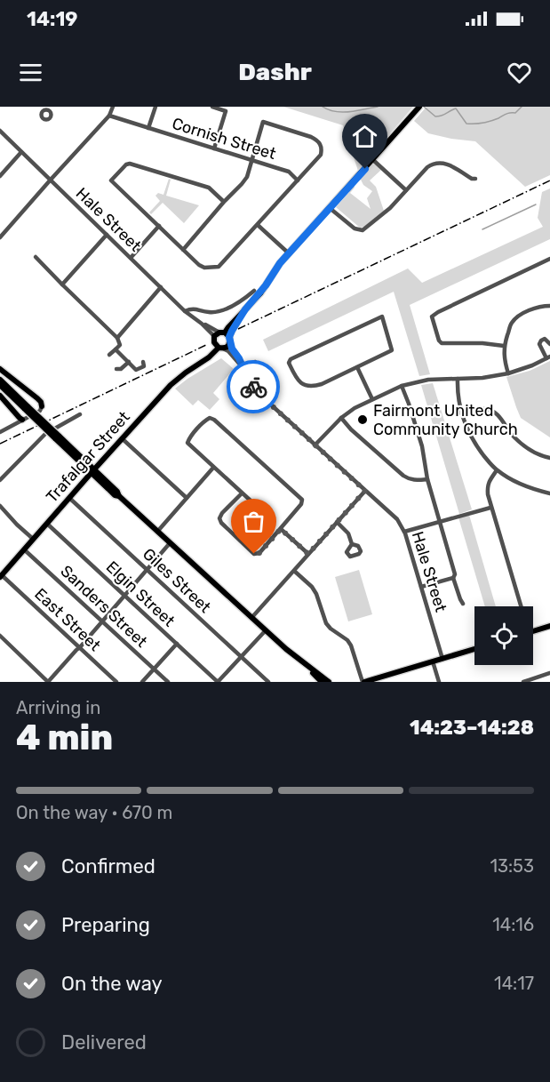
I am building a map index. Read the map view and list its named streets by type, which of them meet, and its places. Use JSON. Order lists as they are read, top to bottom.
{
  "streets": {
    "main road": ["Trafalgar Street"],
    "street": [
      "Cornish Street",
      "Hale Street",
      "Giles Street",
      "Elgin Street",
      "Sanders Street",
      "East Street"
    ]
  },
  "crossings": [
    ["Hale Street", "Trafalgar Street"],
    ["Trafalgar Street", "Giles Street"],
    ["Trafalgar Street", "Elgin Street"],
    ["Trafalgar Street", "Sanders Street"],
    ["Trafalgar Street", "East Street"]
  ],
  "places": ["Fairmont United Community Church"],
  "page": {
    "status": "14:19",
    "header": "Dashr",
    "heading": ["4 min", "Arriving in", "14:23–14:28"],
    "bar": "On the way · 670 m",
    "list": [
      ["Confirmed", "13:53"],
      ["Preparing", "14:16"],
      ["On the way", "14:17"],
      "Delivered"
    ]
  }
}
